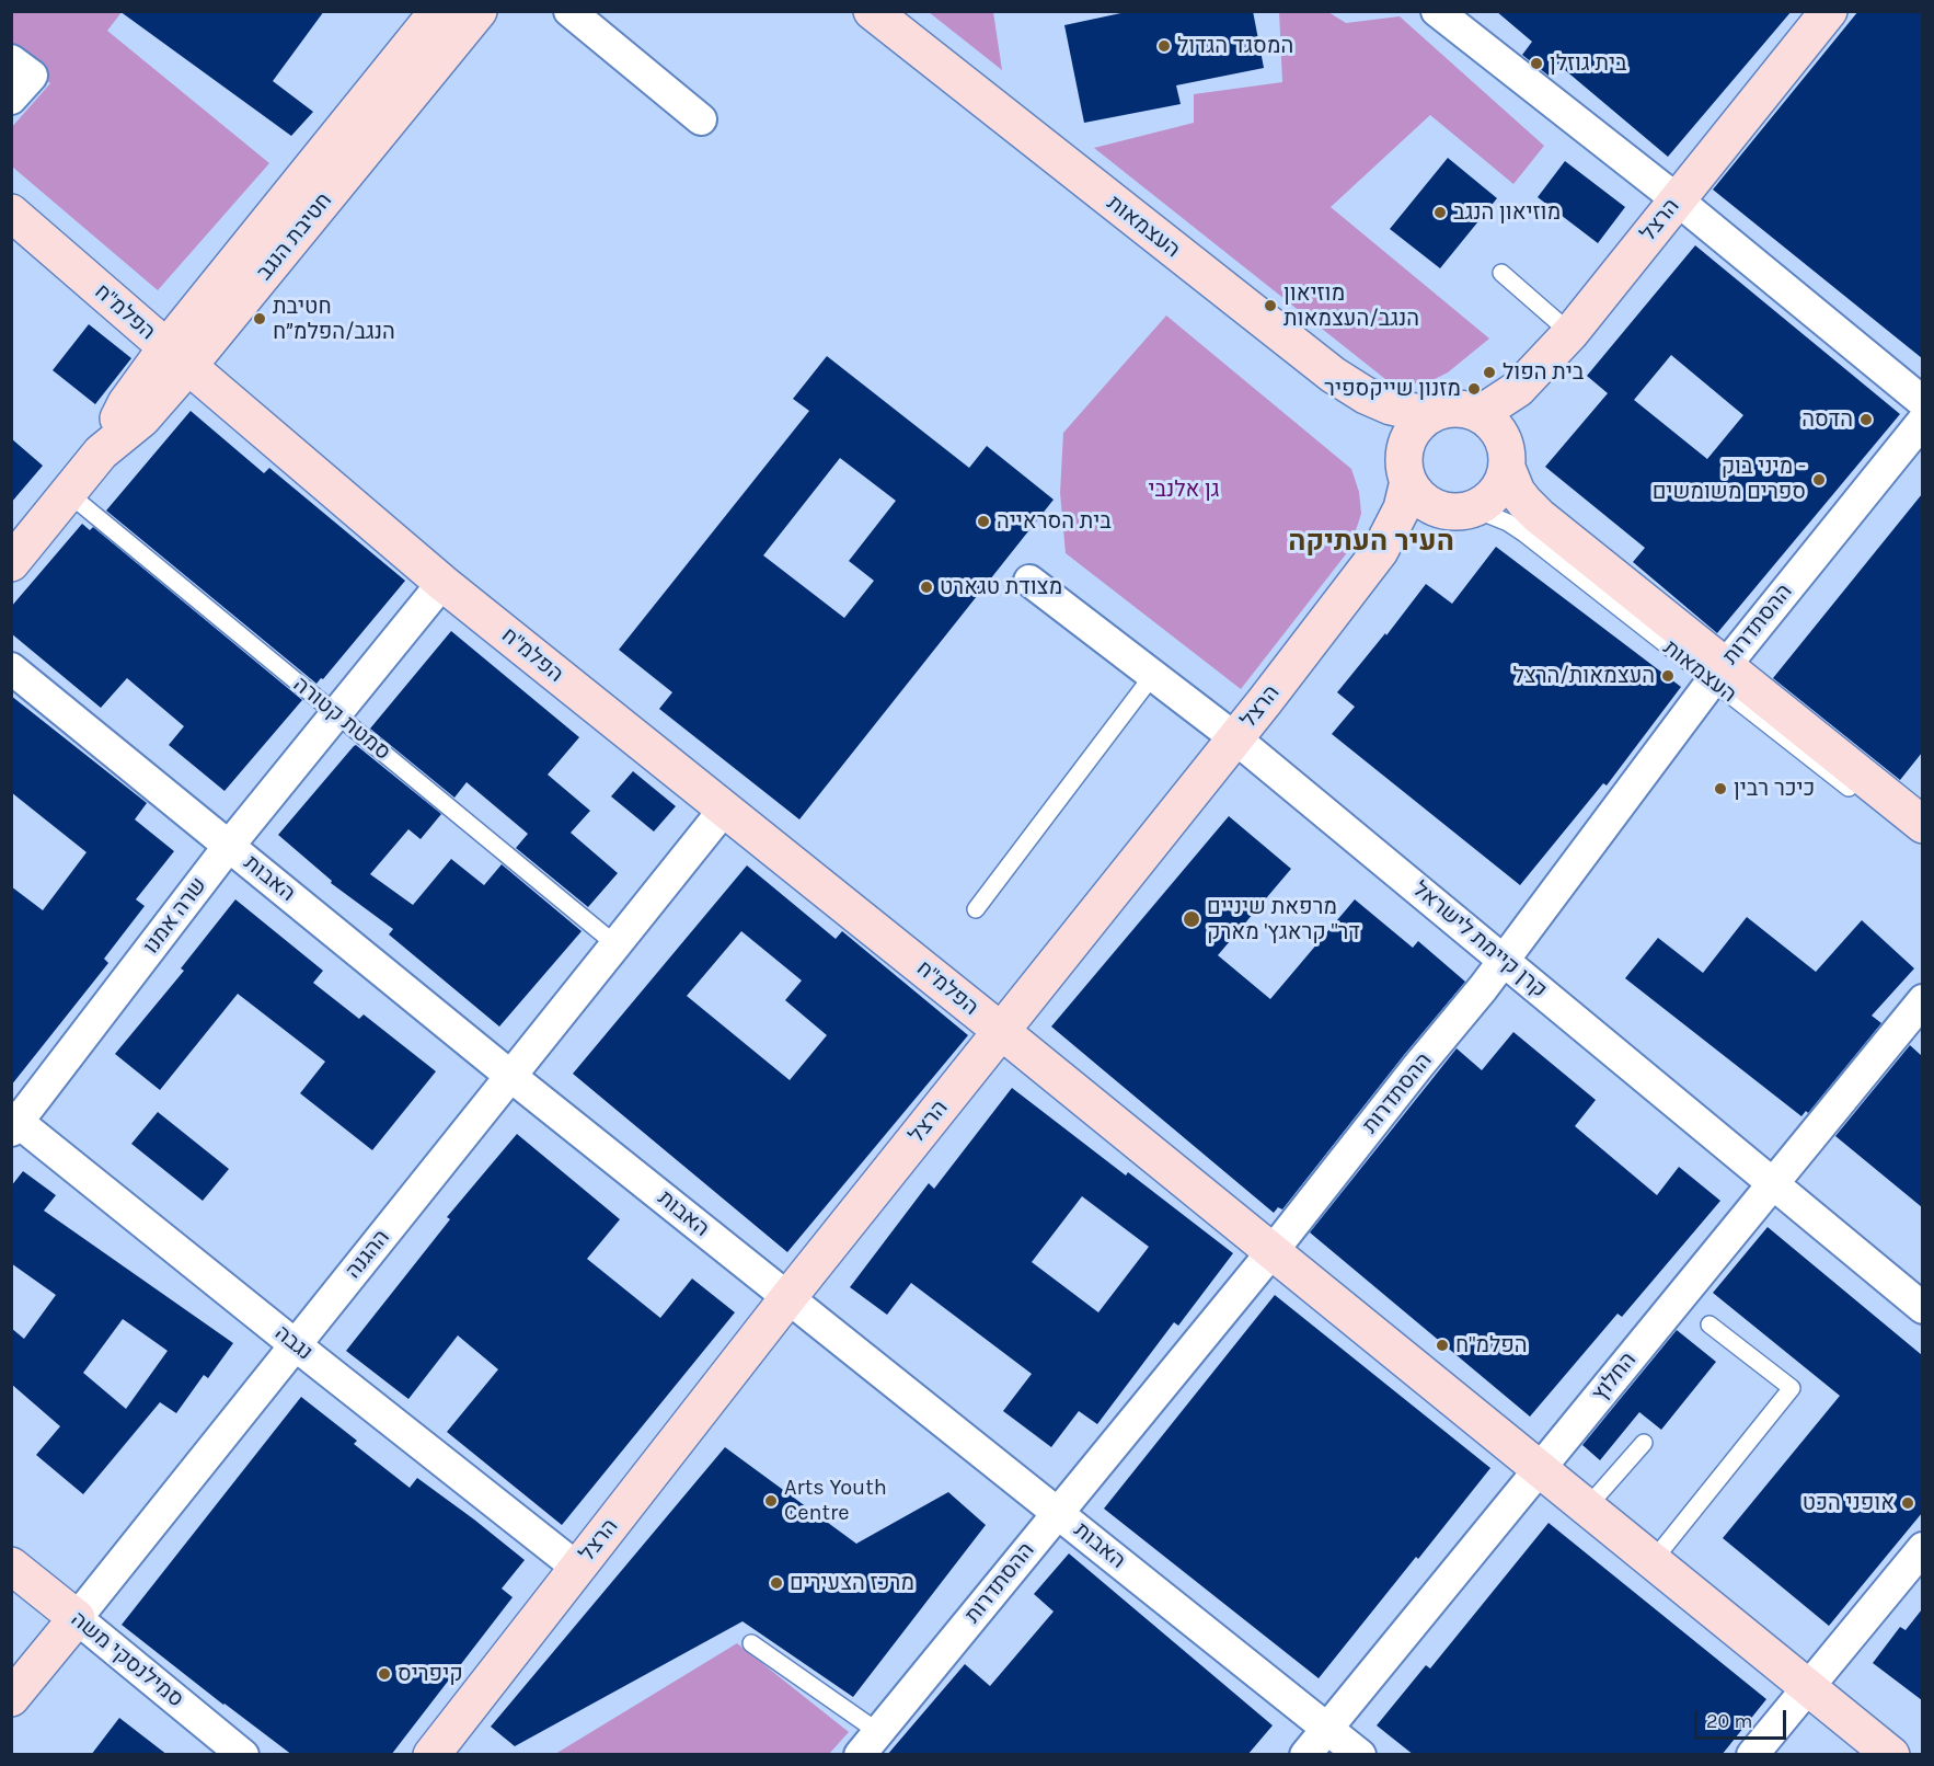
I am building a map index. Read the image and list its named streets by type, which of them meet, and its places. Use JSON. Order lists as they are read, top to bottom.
{
  "streets": {
    "street": [
      "הרצל",
      "העצמאות",
      "חטיבת הנגב",
      "הפלמ\"ח",
      "ההסתדרות",
      "האבות",
      "שרה אמנו",
      "קרן קיימת לישראל",
      "ההגנה",
      "נגבה",
      "החלוץ",
      "סמילנסקי משה"
    ],
    "lane": ["סמטת קטורה"]
  },
  "crossings": [
    ["הרצל", "העצמאות"],
    ["הרצל", "הפלמ\"ח"],
    ["הרצל", "האבות"],
    ["הרצל", "קרן קיימת לישראל"],
    ["הרצל", "נגבה"],
    ["העצמאות", "ההסתדרות"],
    ["חטיבת הנגב", "הפלמ\"ח"],
    ["חטיבת הנגב", "סמטת קטורה"],
    ["הפלמ\"ח", "ההסתדרות"],
    ["הפלמ\"ח", "שרה אמנו"],
    ["הפלמ\"ח", "ההגנה"],
    ["הפלמ\"ח", "החלוץ"],
    ["ההסתדרות", "האבות"],
    ["ההסתדרות", "קרן קיימת לישראל"],
    ["סמטת קטורה", "שרה אמנו"],
    ["סמטת קטורה", "ההגנה"],
    ["האבות", "שרה אמנו"],
    ["האבות", "ההגנה"],
    ["האבות", "החלוץ"],
    ["שרה אמנו", "נגבה"],
    ["קרן קיימת לישראל", "החלוץ"],
    ["ההגנה", "נגבה"],
    ["ההגנה", "סמילנסקי משה"]
  ],
  "districts": ["העיר העתיקה"],
  "parks": ["גן אלנבי"],
  "places": [
    "המסגד הגדול",
    "בית גוזלן",
    "מוזיאון הנגב",
    "מוזיאון הנגב/העצמאות",
    "חטיבת הנגב/הפלמ״ח",
    "בית הפול",
    "מזנון שייקספיר",
    "הדסה",
    "מיני בוק - ספרים משומשים",
    "בית הסראייה",
    "מצודת טגארט",
    "העצמאות/הרצל",
    "כיכר רבין",
    "מרפאת שיניים דר\" קראגץ' מארק",
    "הפלמ\"ח",
    "Arts Youth Centre",
    "אופני הכט",
    "מרכז הצעירים",
    "קיפריס"
  ],
  "scale_bar": "20 m"
}
